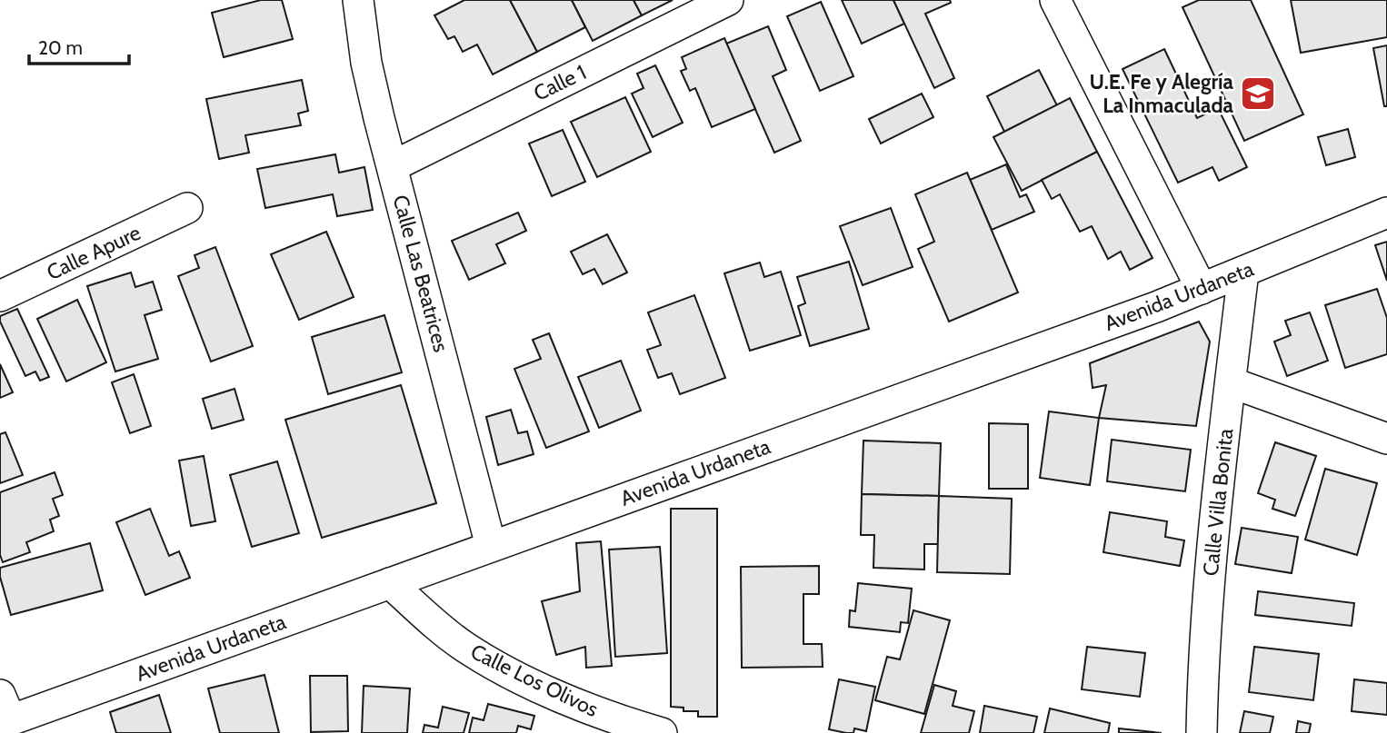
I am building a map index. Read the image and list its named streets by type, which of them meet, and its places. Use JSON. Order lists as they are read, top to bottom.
{
  "streets": {
    "street": [
      "Calle 1",
      "Calle Apure",
      "Calle Las Beatrices",
      "Avenida Urdaneta",
      "Calle Villa Bonita",
      "Calle Los Olivos"
    ]
  },
  "crossings": [
    ["Calle 1", "Calle Las Beatrices"],
    ["Calle Las Beatrices", "Avenida Urdaneta"],
    ["Avenida Urdaneta", "Calle Villa Bonita"],
    ["Avenida Urdaneta", "Calle Los Olivos"]
  ],
  "places": {
    "school or university": ["U.E. Fe y Alegría La Inmaculada"]
  },
  "scale_bar": "20 m"
}
